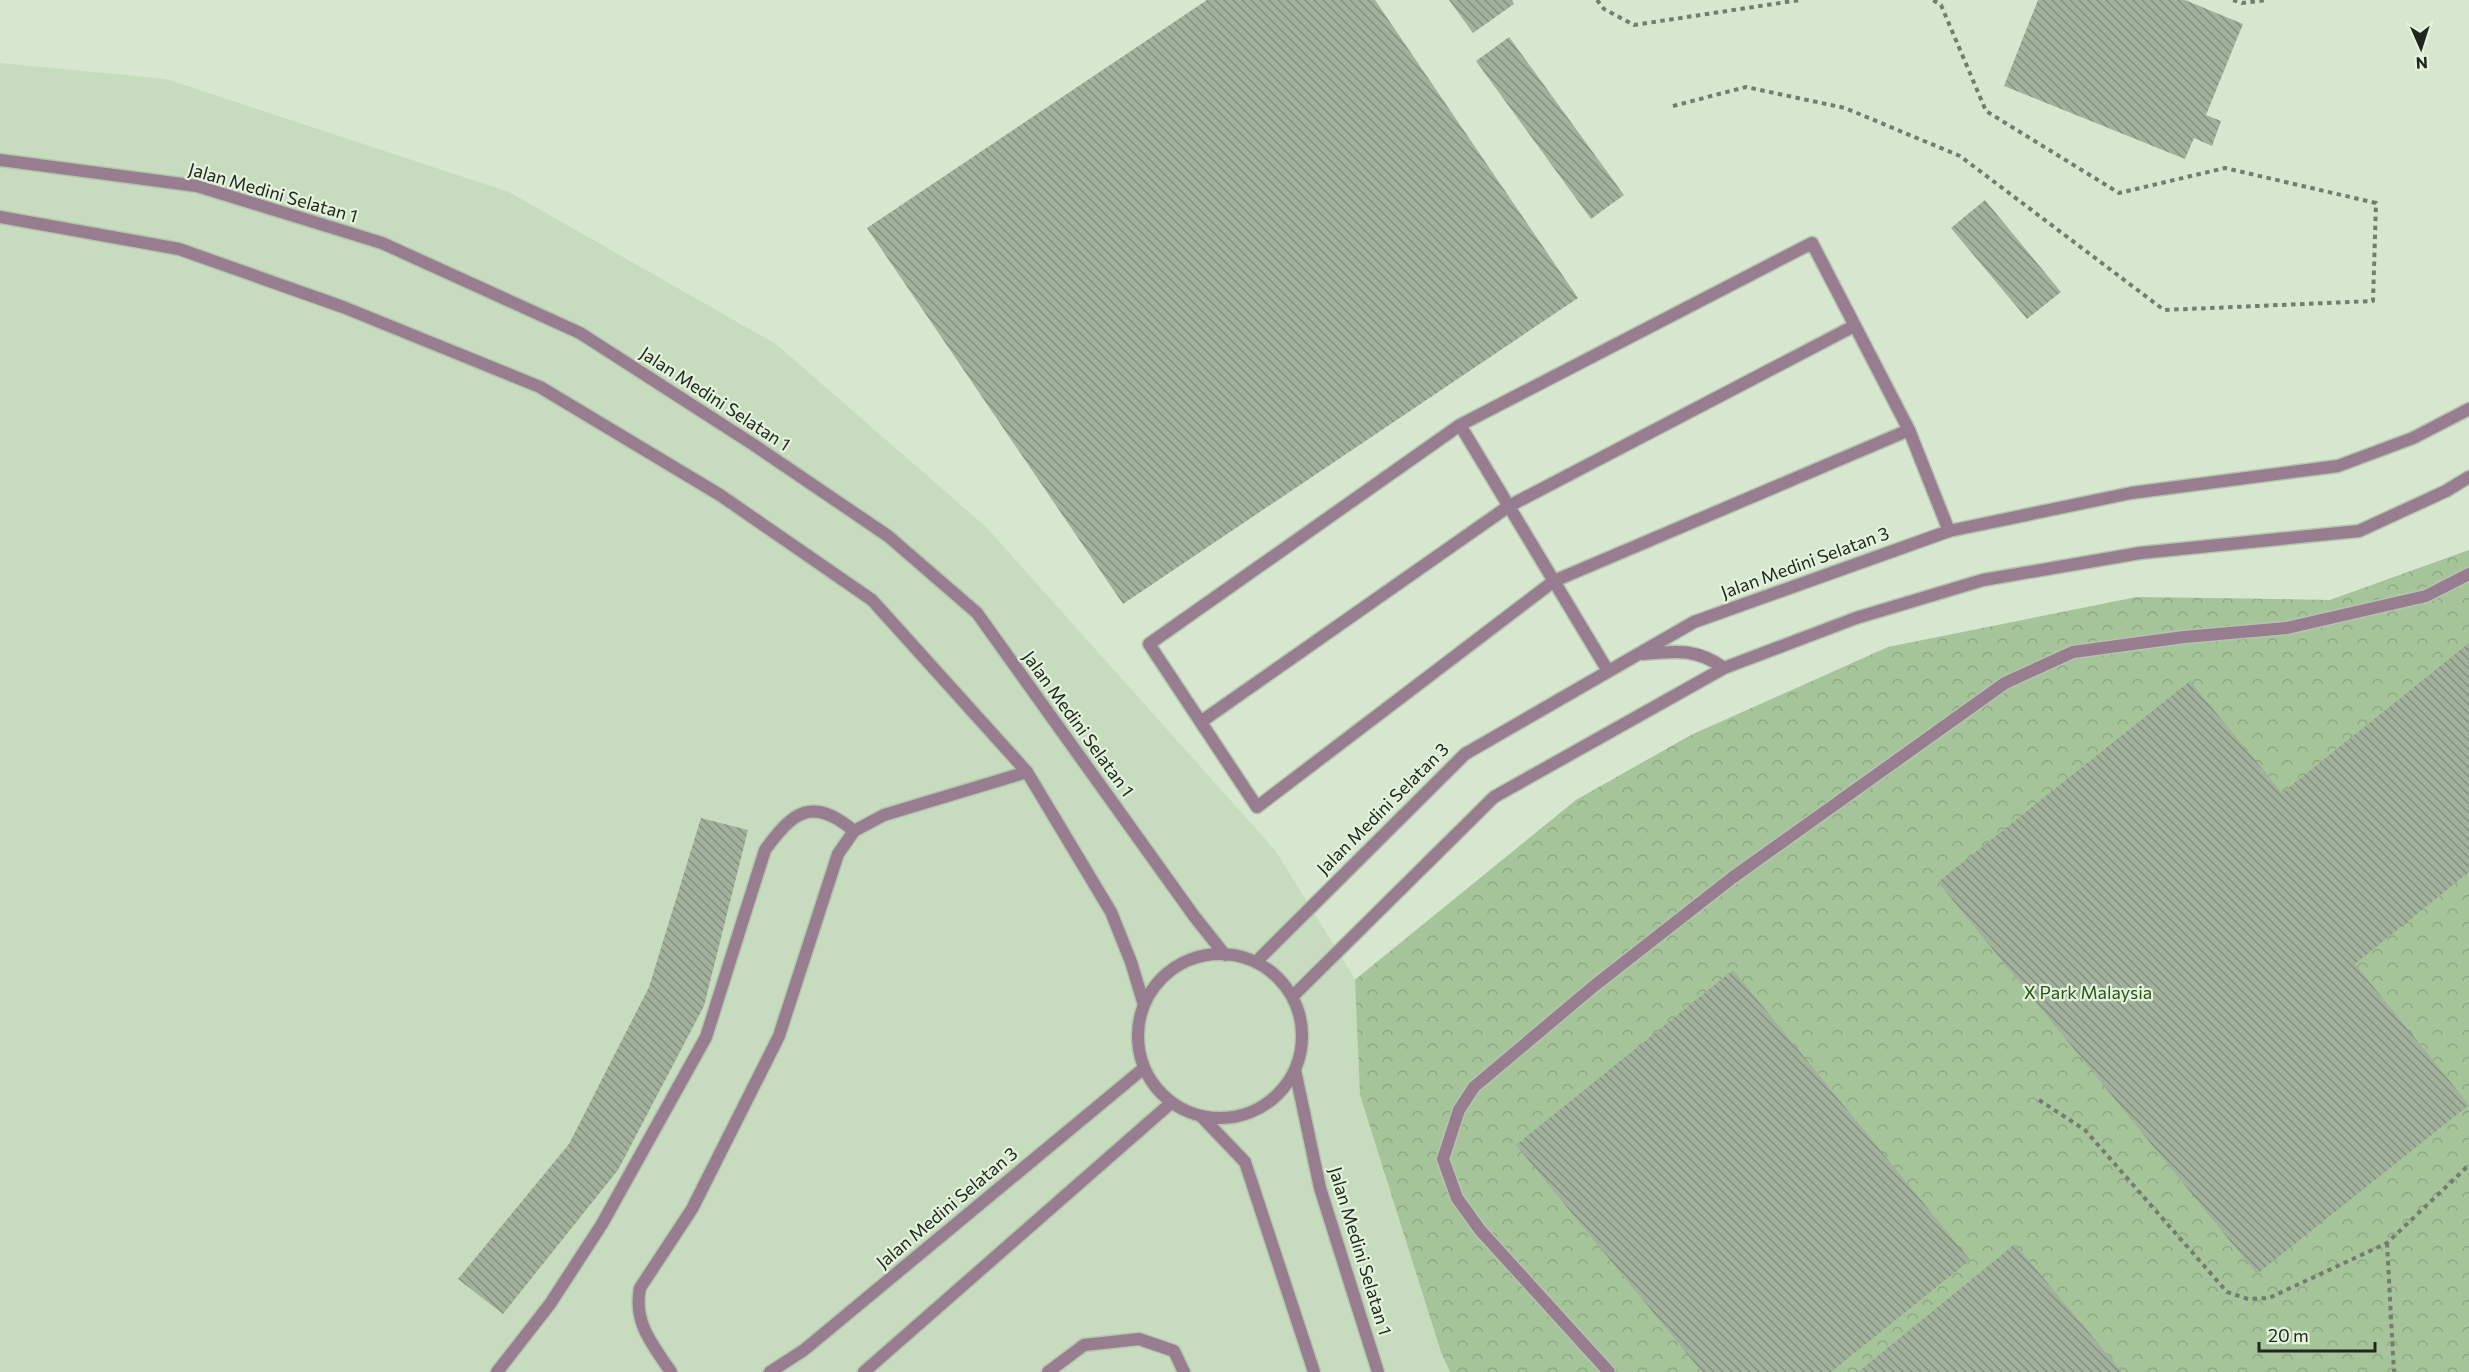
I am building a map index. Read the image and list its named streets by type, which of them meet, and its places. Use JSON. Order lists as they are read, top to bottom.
{
  "streets": {
    "street": ["Jalan Medini Selatan 1", "Jalan Medini Selatan 3"]
  },
  "crossings": [
    ["Jalan Medini Selatan 1", "Jalan Medini Selatan 3"]
  ],
  "parks": ["X Park Malaysia"],
  "scale_bar": "20 m",
  "north": "bottom"
}
